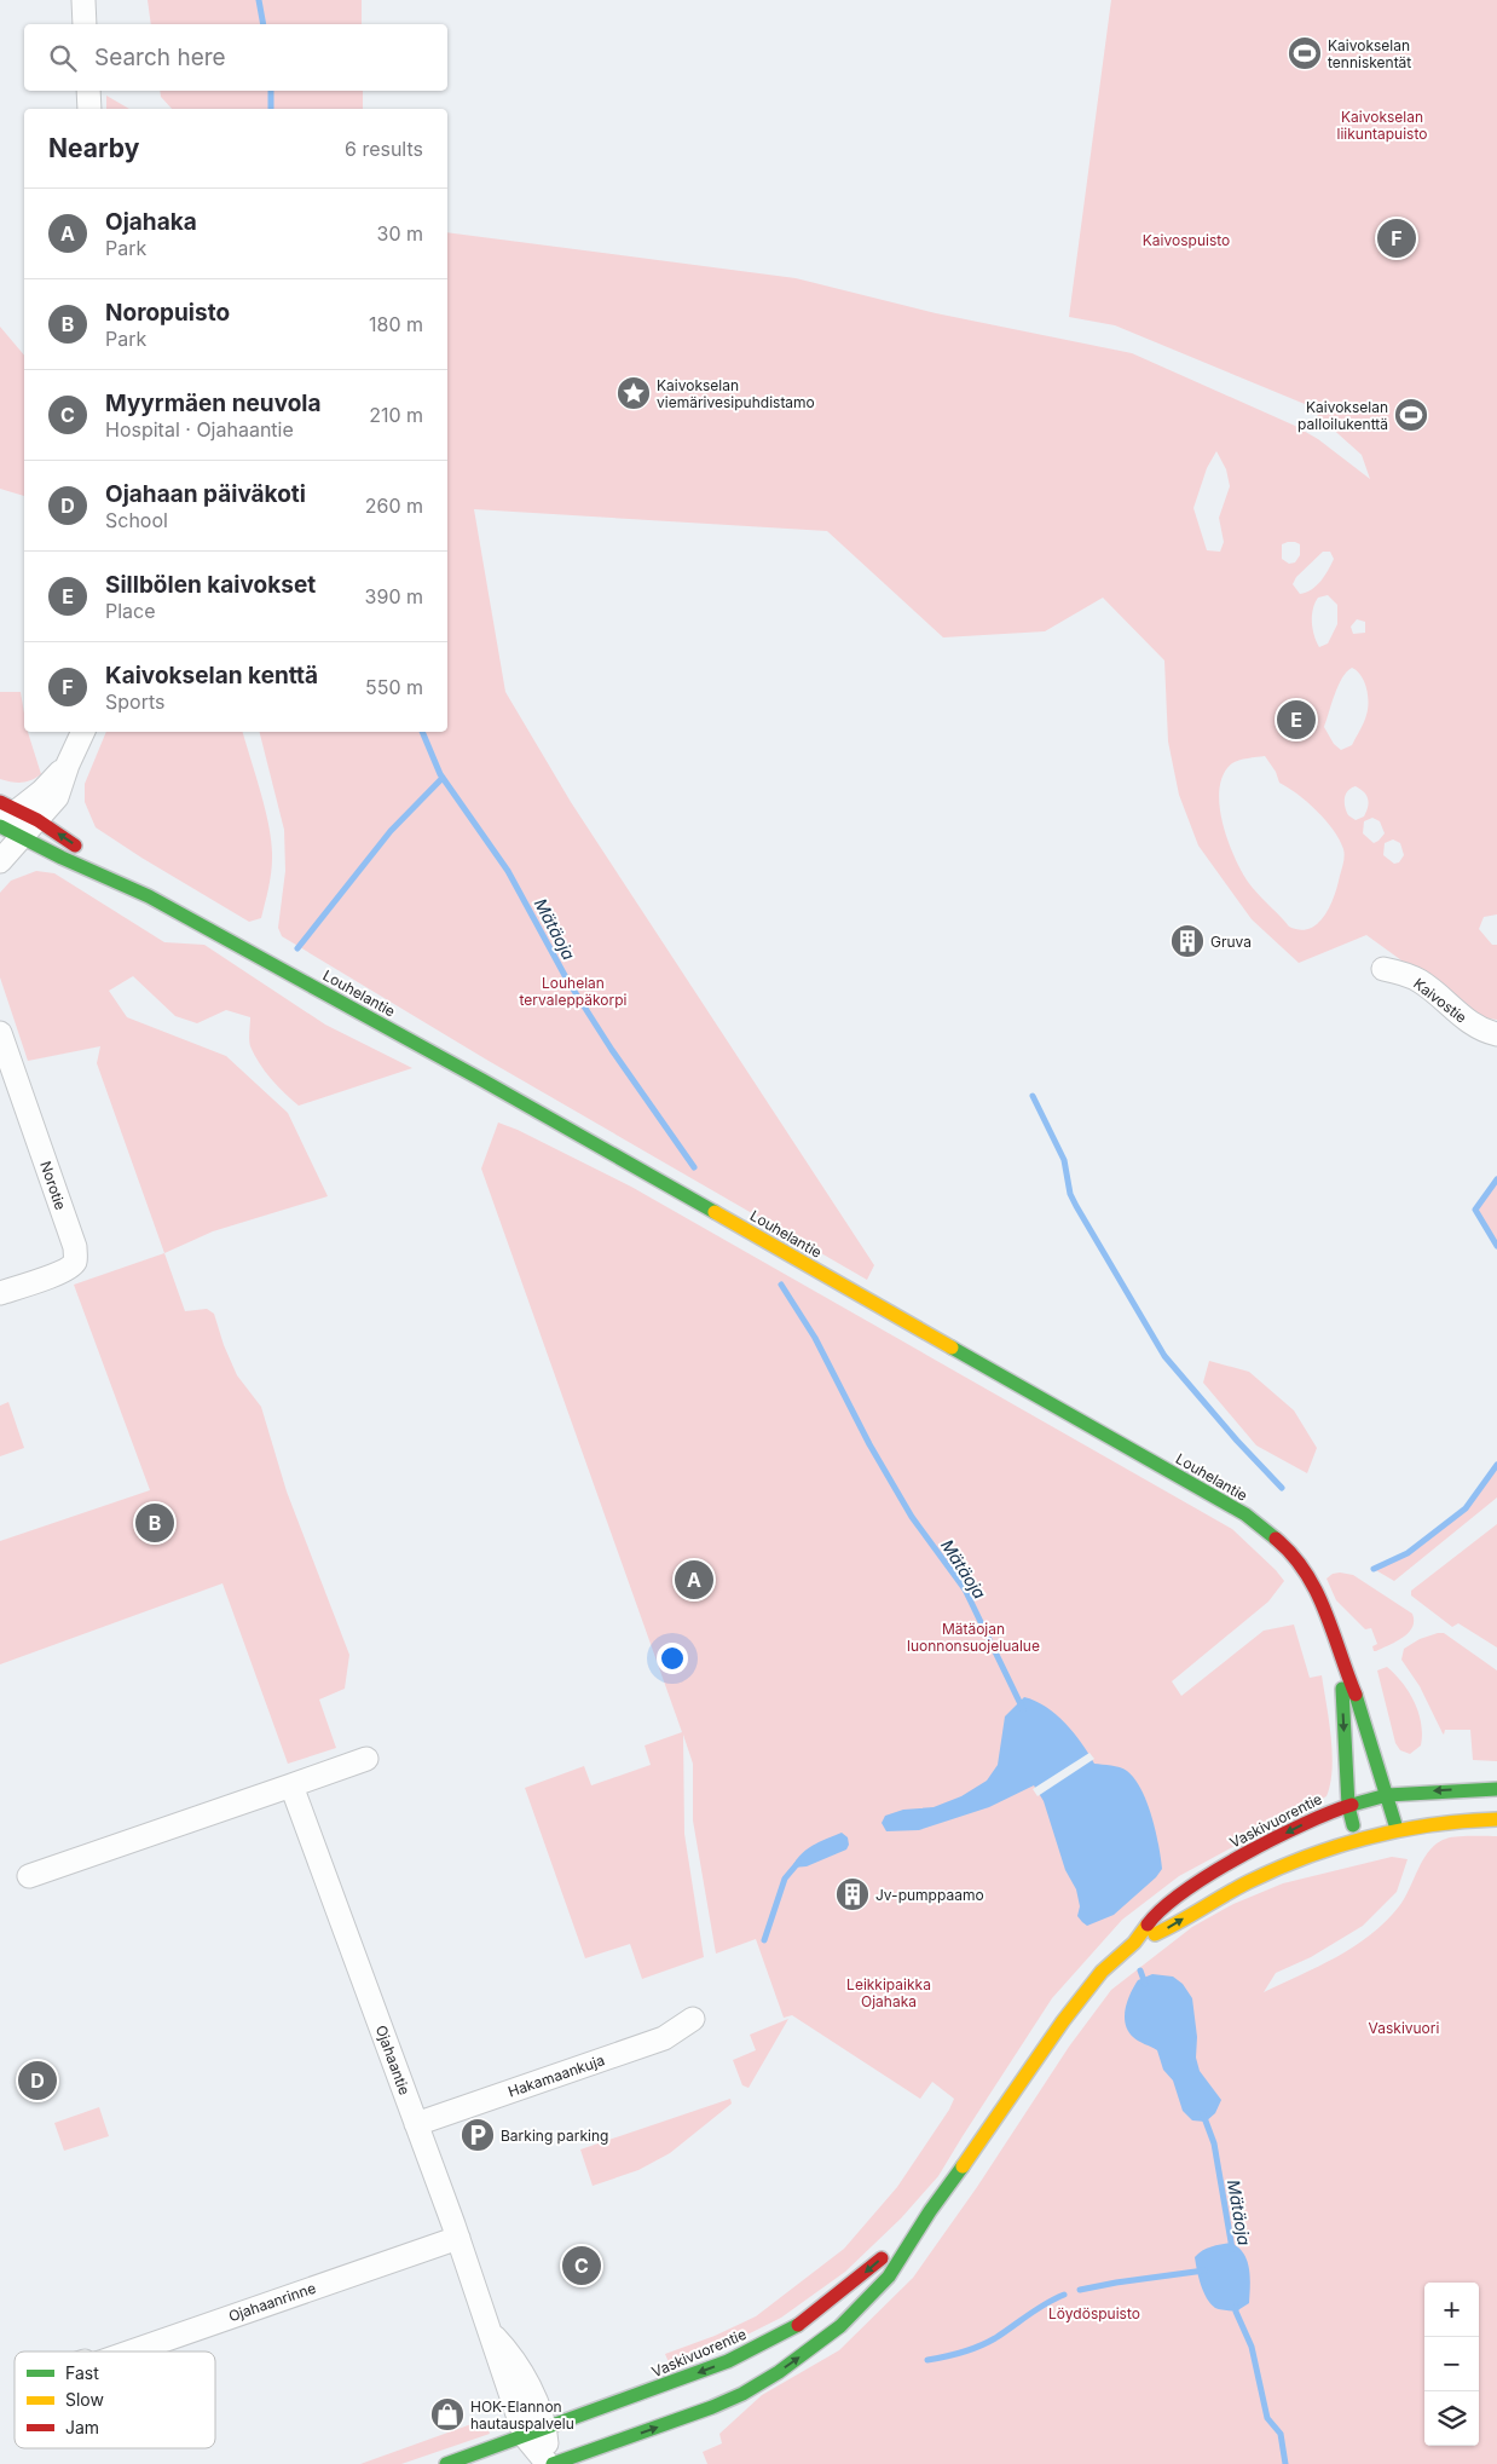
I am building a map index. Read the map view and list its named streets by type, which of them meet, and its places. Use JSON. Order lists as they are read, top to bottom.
{
  "streets": {
    "main road": ["Louhelantie", "Vaskivuorentie"],
    "street": [
      "Kaivostie",
      "Norotie",
      "Ojahaantie",
      "Hakamaankuja",
      "Ojahaanrinne"
    ]
  },
  "crossings": [
    ["Louhelantie", "Vaskivuorentie"],
    ["Vaskivuorentie", "Ojahaantie"],
    ["Ojahaantie", "Hakamaankuja"],
    ["Ojahaantie", "Ojahaanrinne"]
  ],
  "water": ["Mätäoja"],
  "parks": [
    "Kaivokselan liikuntapuisto",
    "Kaivospuisto",
    "Louhelan tervaleppäkorpi",
    "Mätäojan luonnonsuojelualue",
    "Leikkipaikka Ojahaka",
    "Vaskivuori",
    "Löydöspuisto"
  ],
  "places": {
    "sports": ["Kaivokselan tenniskentät", "Kaivokselan palloilukenttä"],
    "place": ["Kaivokselan viemärivesipuhdistamo"],
    "building": ["Gruva", "Jv-pumppaamo"],
    "parking": ["Barking parking"],
    "shop": ["HOK-Elannon hautauspalvelu"]
  },
  "legend": ["Fast", "Slow", "Jam"],
  "page": {
    "search": "Search here",
    "heading": ["Nearby", "6 results"],
    "list": [
      {
        "mark": "A",
        "name": "Ojahaka",
        "note": "Park",
        "value": "30 m"
      },
      {
        "mark": "B",
        "name": "Noropuisto",
        "note": "Park",
        "value": "180 m"
      },
      {
        "mark": "C",
        "name": "Myyrmäen neuvola",
        "note": "Hospital · Ojahaantie",
        "value": "210 m"
      },
      {
        "mark": "D",
        "name": "Ojahaan päiväkoti",
        "note": "School",
        "value": "260 m"
      },
      {
        "mark": "E",
        "name": "Sillbölen kaivokset",
        "note": "Place",
        "value": "390 m"
      },
      {
        "mark": "F",
        "name": "Kaivokselan kenttä",
        "note": "Sports",
        "value": "550 m"
      }
    ],
    "pins": [
      "F",
      "E",
      "B",
      "A",
      "D",
      "C"
    ],
    "map_buttons": ["+", "−"]
  }
}
